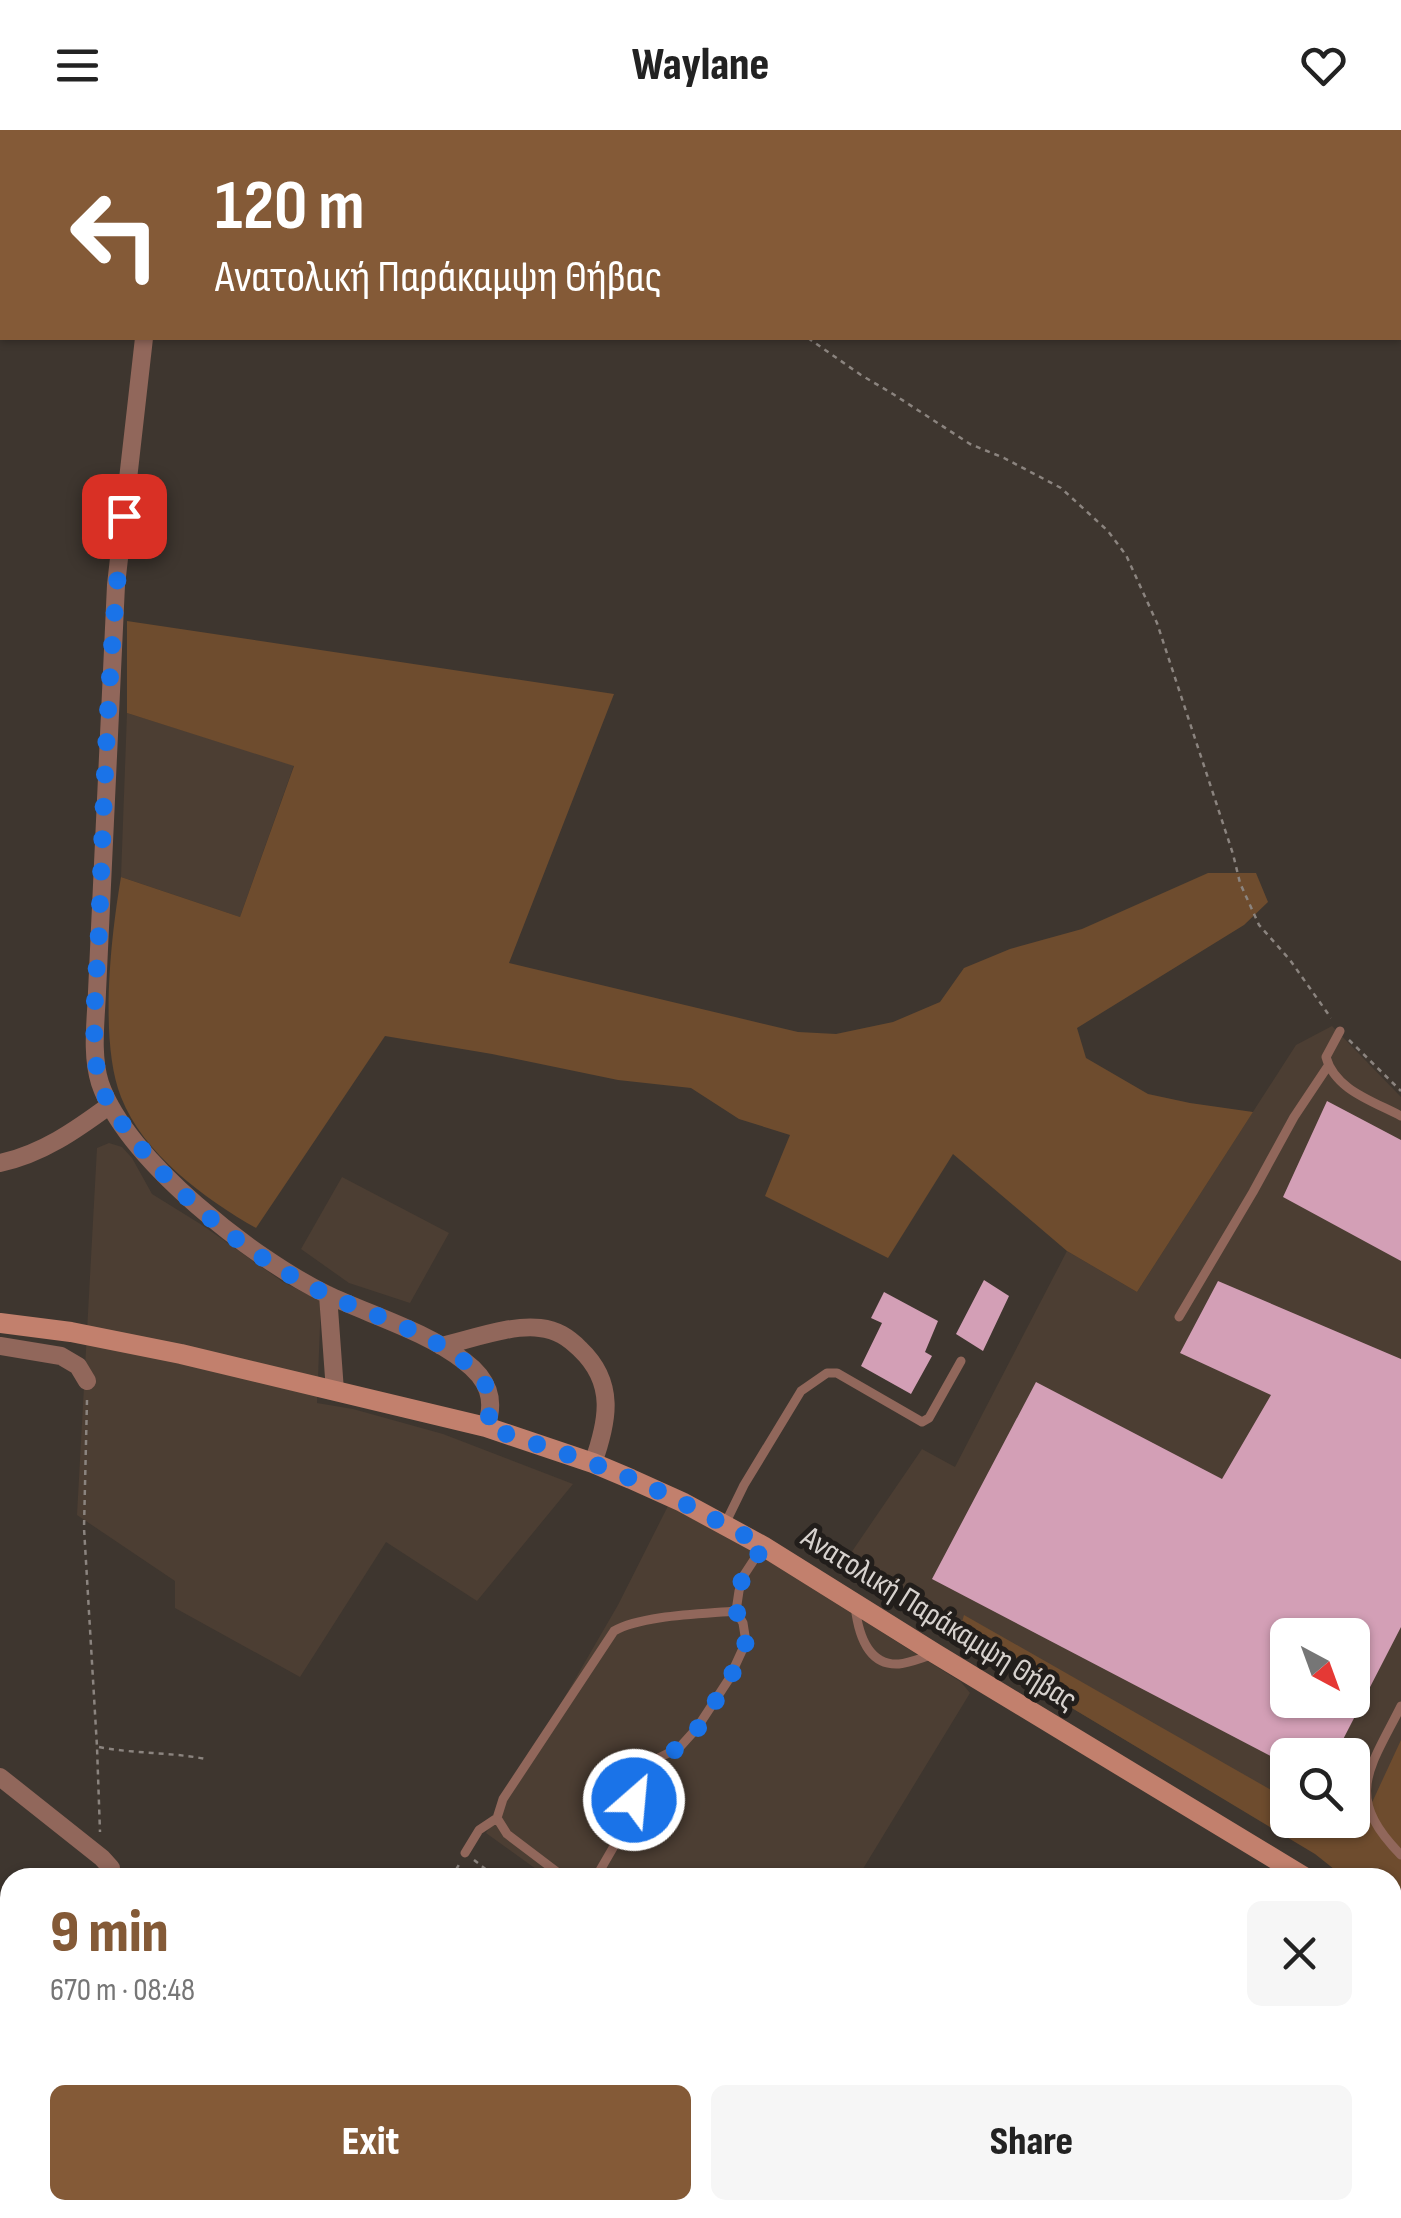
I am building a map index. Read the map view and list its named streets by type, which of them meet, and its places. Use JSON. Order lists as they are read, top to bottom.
{
  "streets": {
    "main road": ["Ανατολική Παράκαμψη Θήβας"]
  },
  "north": "bottom right",
  "page": {
    "header": "Waylane",
    "turn": ["120 m", "Ανατολική Παράκαμψη Θήβας"],
    "heading": ["9 min", "670 m · 08:48"],
    "buttons": ["Exit", "Share"]
  }
}
